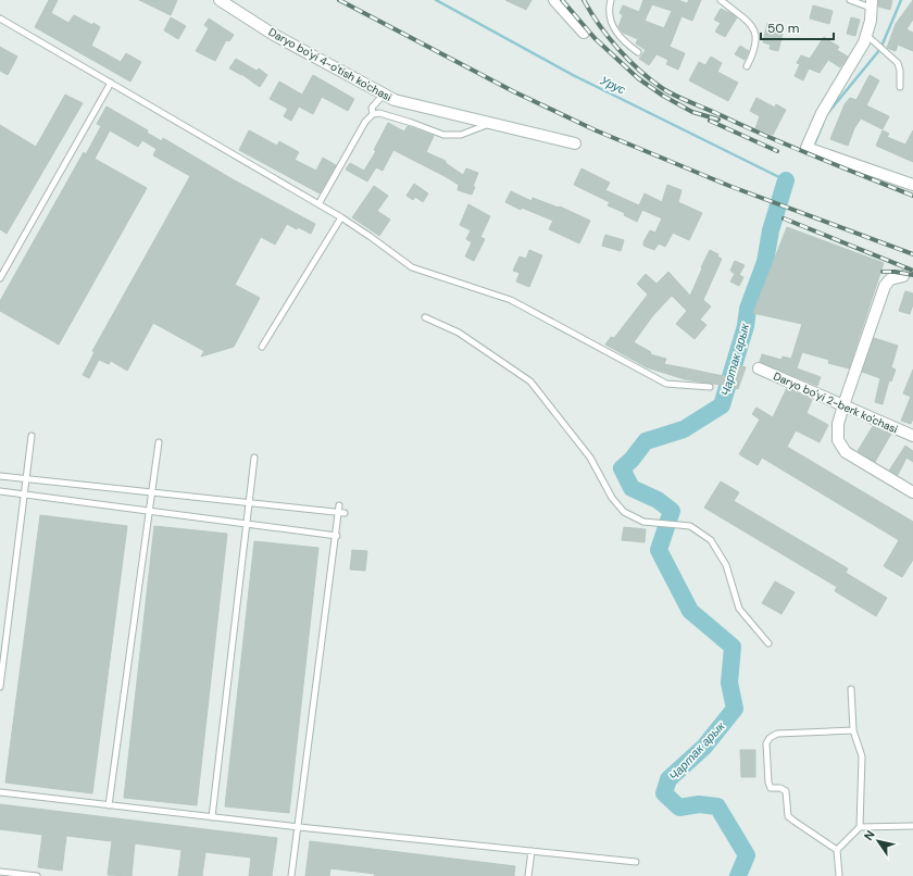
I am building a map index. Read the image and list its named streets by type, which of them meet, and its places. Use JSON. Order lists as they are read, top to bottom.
{
  "streets": {
    "street": ["Daryo bo'yi 4-o'tish ko'chasi", "Daryo bo'yi 2-berk ko'chasi"]
  },
  "water": ["Урус", "Чартак арык"],
  "scale_bar": "50 m",
  "north": "top left"
}
